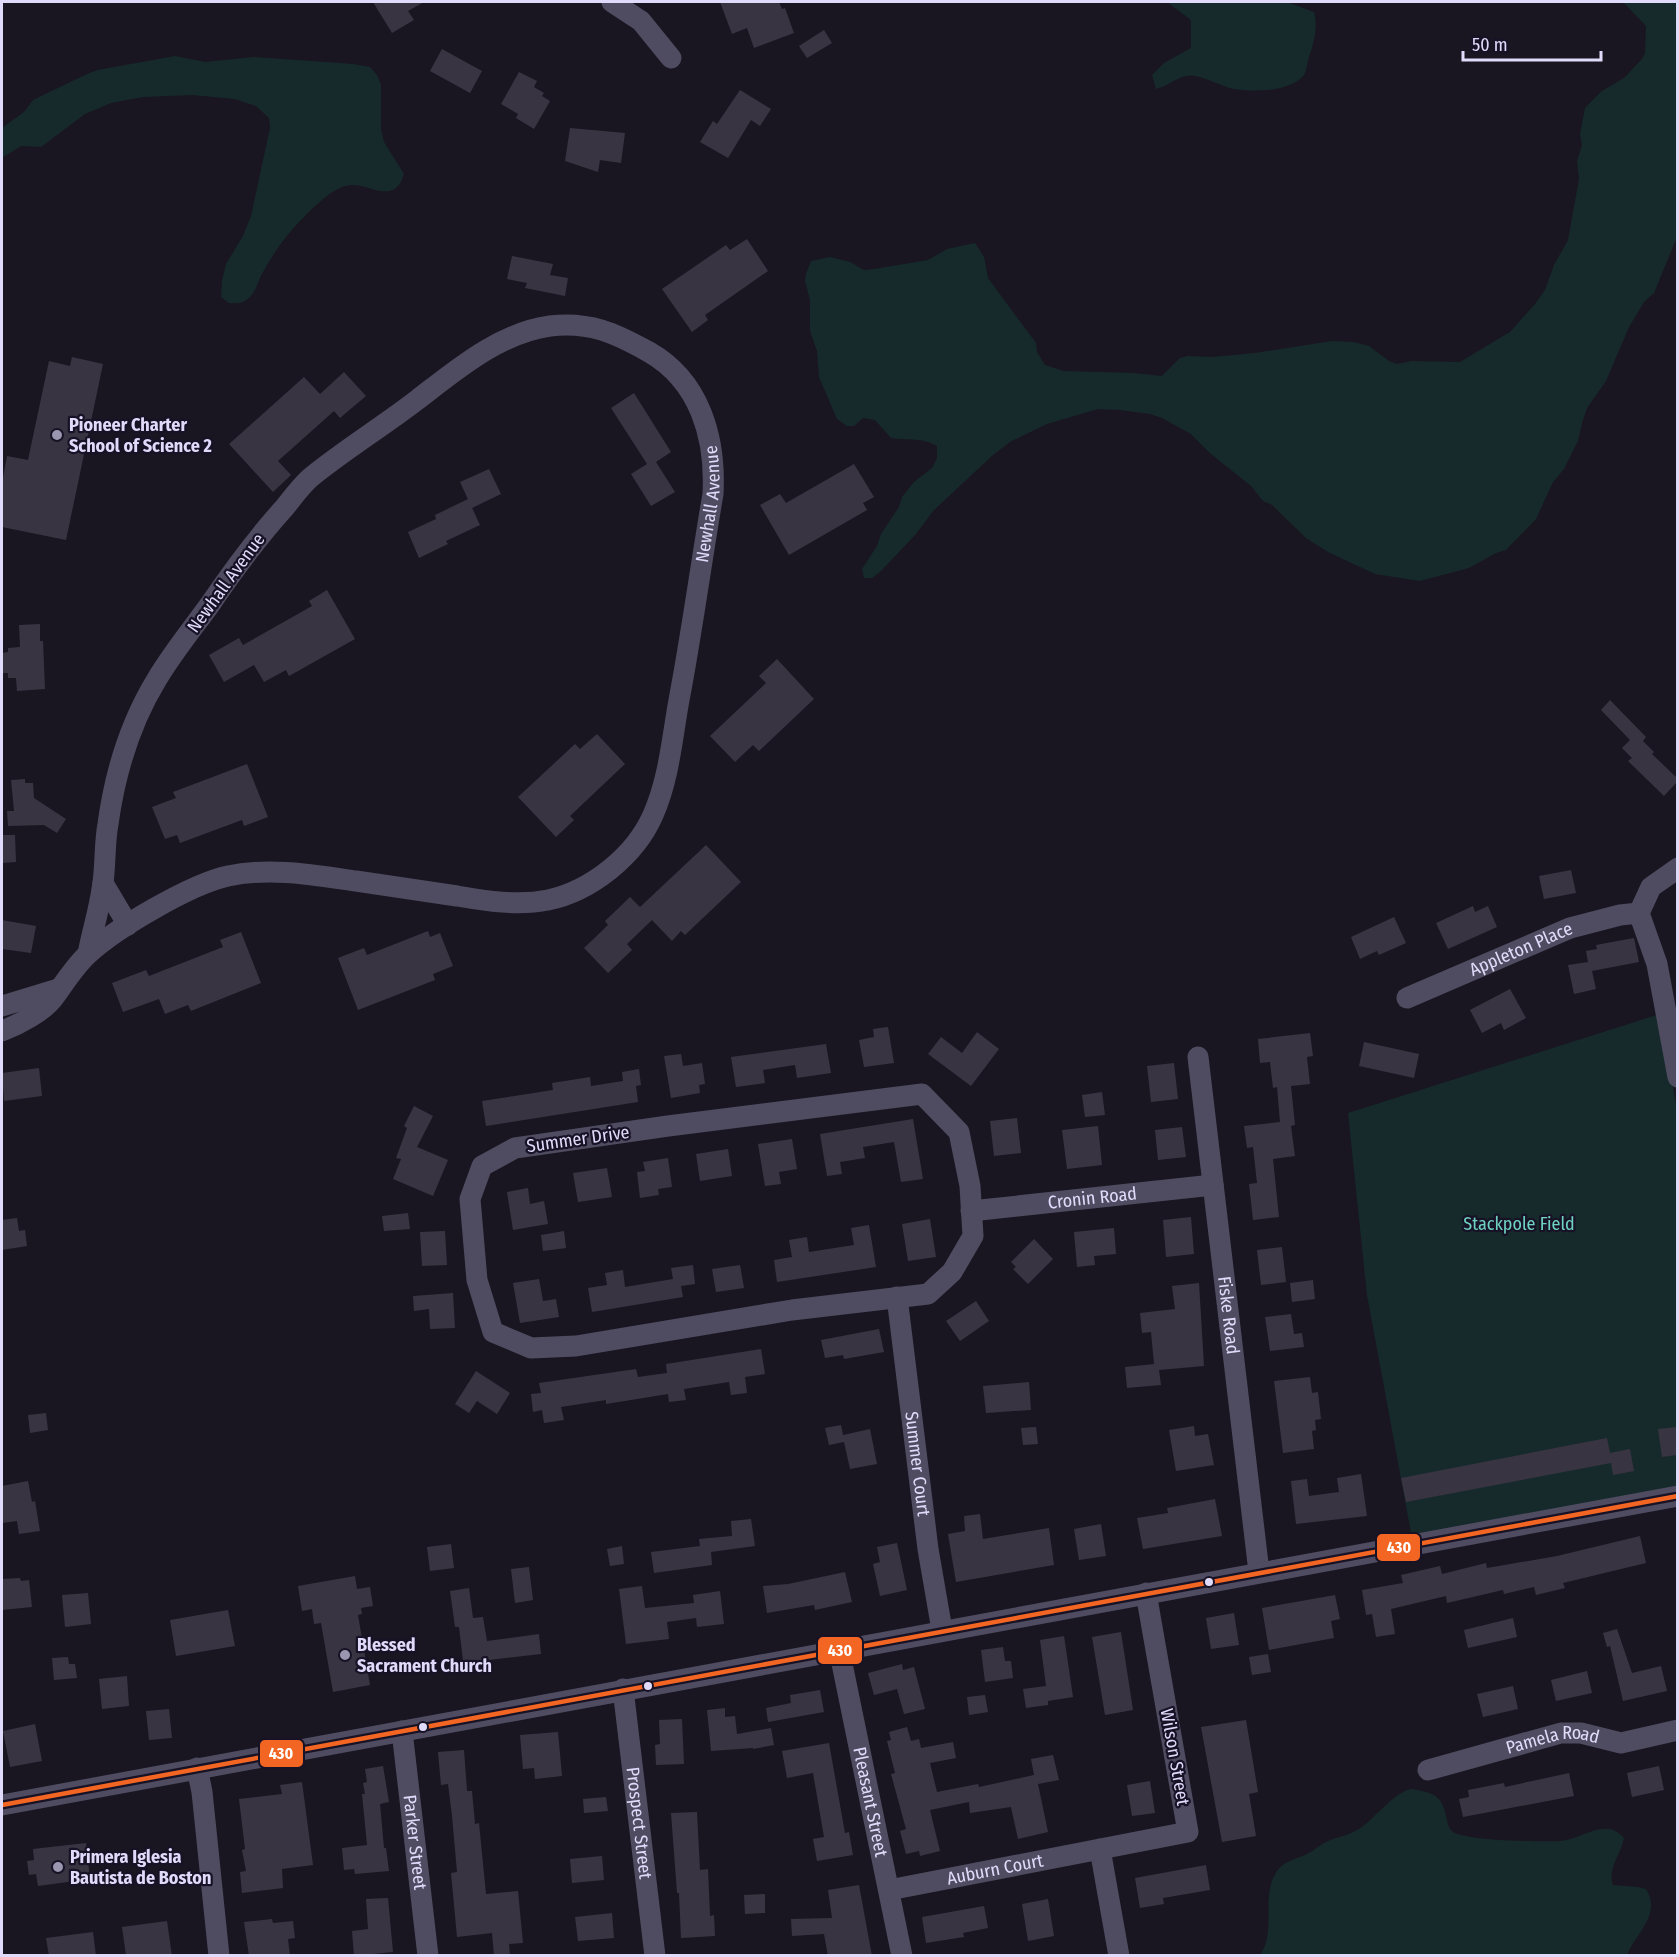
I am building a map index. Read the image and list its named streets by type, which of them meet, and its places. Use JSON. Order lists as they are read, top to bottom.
{
  "streets": {
    "street": [
      "Newhall Avenue",
      "Appleton Place",
      "Summer Drive",
      "Cronin Road",
      "Fiske Road",
      "Summer Court",
      "Pamela Road",
      "Wilson Street",
      "Pleasant Street",
      "Prospect Street",
      "Parker Street",
      "Auburn Court"
    ]
  },
  "crossings": [
    ["Summer Drive", "Cronin Road"],
    ["Summer Drive", "Summer Court"],
    ["Cronin Road", "Fiske Road"],
    ["Wilson Street", "Auburn Court"],
    ["Pleasant Street", "Auburn Court"]
  ],
  "parks": ["Stackpole Field"],
  "places": ["Pioneer Charter School of Science 2", "Blessed Sacrament Church", "Primera Iglesia Bautista de Boston"],
  "lines": ["transit line 430"],
  "scale_bar": "50 m"
}
